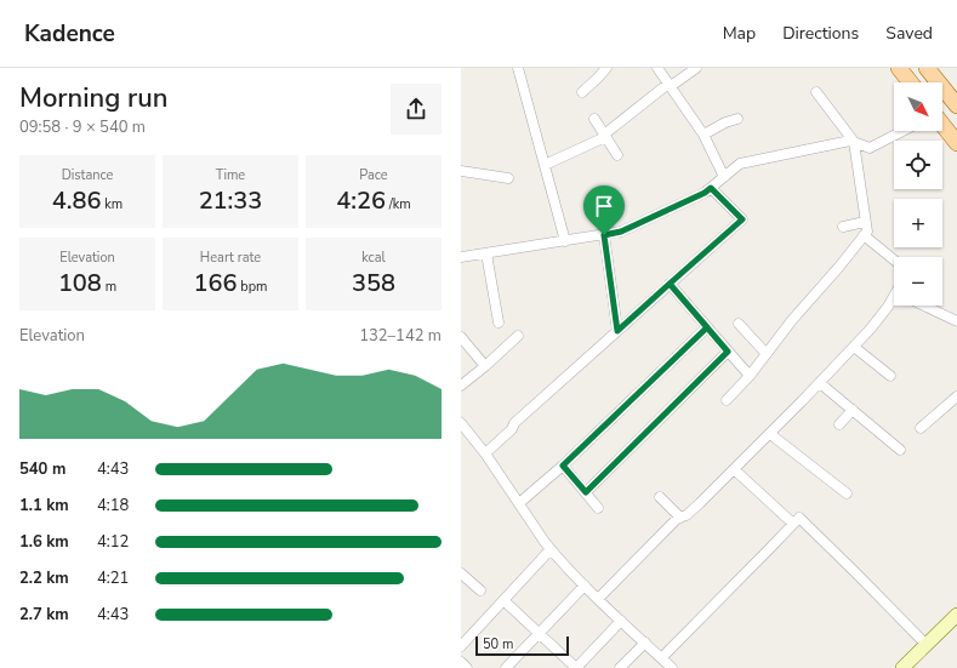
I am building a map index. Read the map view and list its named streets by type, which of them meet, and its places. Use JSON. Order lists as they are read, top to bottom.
{
  "scale_bar": "50 m",
  "north": "bottom right",
  "page": {
    "header": "Kadence",
    "nav": ["Map", "Directions", "Saved"],
    "heading": ["Morning run", "09:58 · 9 × 540 m"],
    "map_buttons": ["+", "−"],
    "stats": [
      ["Distance", "4.86 km"],
      ["Time", "21:33"],
      ["Pace", "4:26 /km"],
      ["Elevation", "108 m"],
      ["Heart rate", "166 bpm"],
      ["kcal", "358"]
    ],
    "chart": ["Elevation", "132–142 m"],
    "list": [
      {
        "name": "540 m",
        "note": "4:43"
      },
      {
        "name": "1.1 km",
        "note": "4:18"
      },
      {
        "name": "1.6 km",
        "note": "4:12"
      },
      {
        "name": "2.2 km",
        "note": "4:21"
      },
      {
        "name": "2.7 km",
        "note": "4:43"
      }
    ],
    "scale": "50 m"
  }
}
